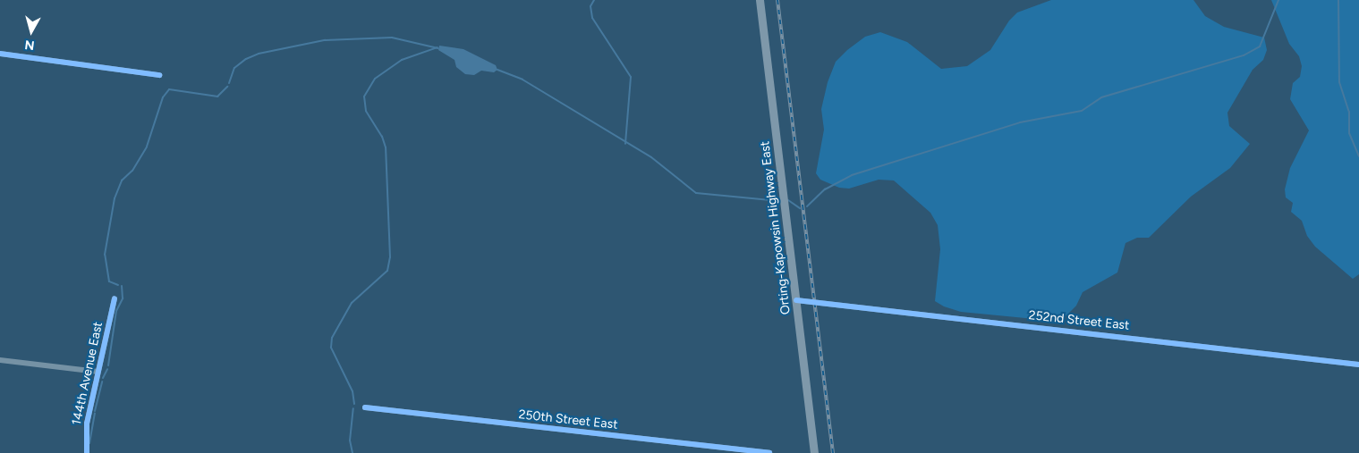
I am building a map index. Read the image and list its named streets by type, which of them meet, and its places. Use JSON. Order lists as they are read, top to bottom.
{
  "streets": {
    "main road": ["Orting-Kapowsin Highway East"],
    "street": ["252nd Street East", "144th Avenue East", "250th Street East"]
  },
  "crossings": [
    ["Orting-Kapowsin Highway East", "252nd Street East"]
  ],
  "north": "bottom"
}
